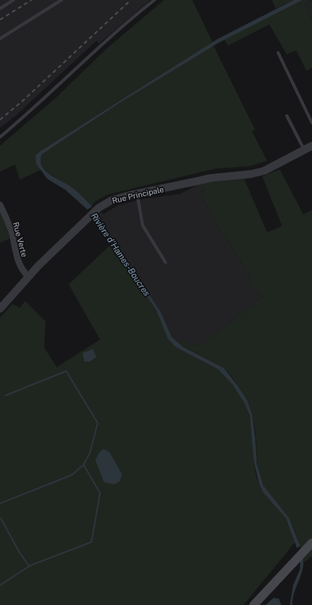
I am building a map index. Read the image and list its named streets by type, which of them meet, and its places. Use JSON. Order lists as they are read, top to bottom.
{
  "streets": {
    "street": ["Rue Principale", "Rue Verte"]
  },
  "crossings": [
    ["Rue Principale", "Rue Verte"]
  ],
  "water": ["Rivière d'Hames-Boucres"]
}
